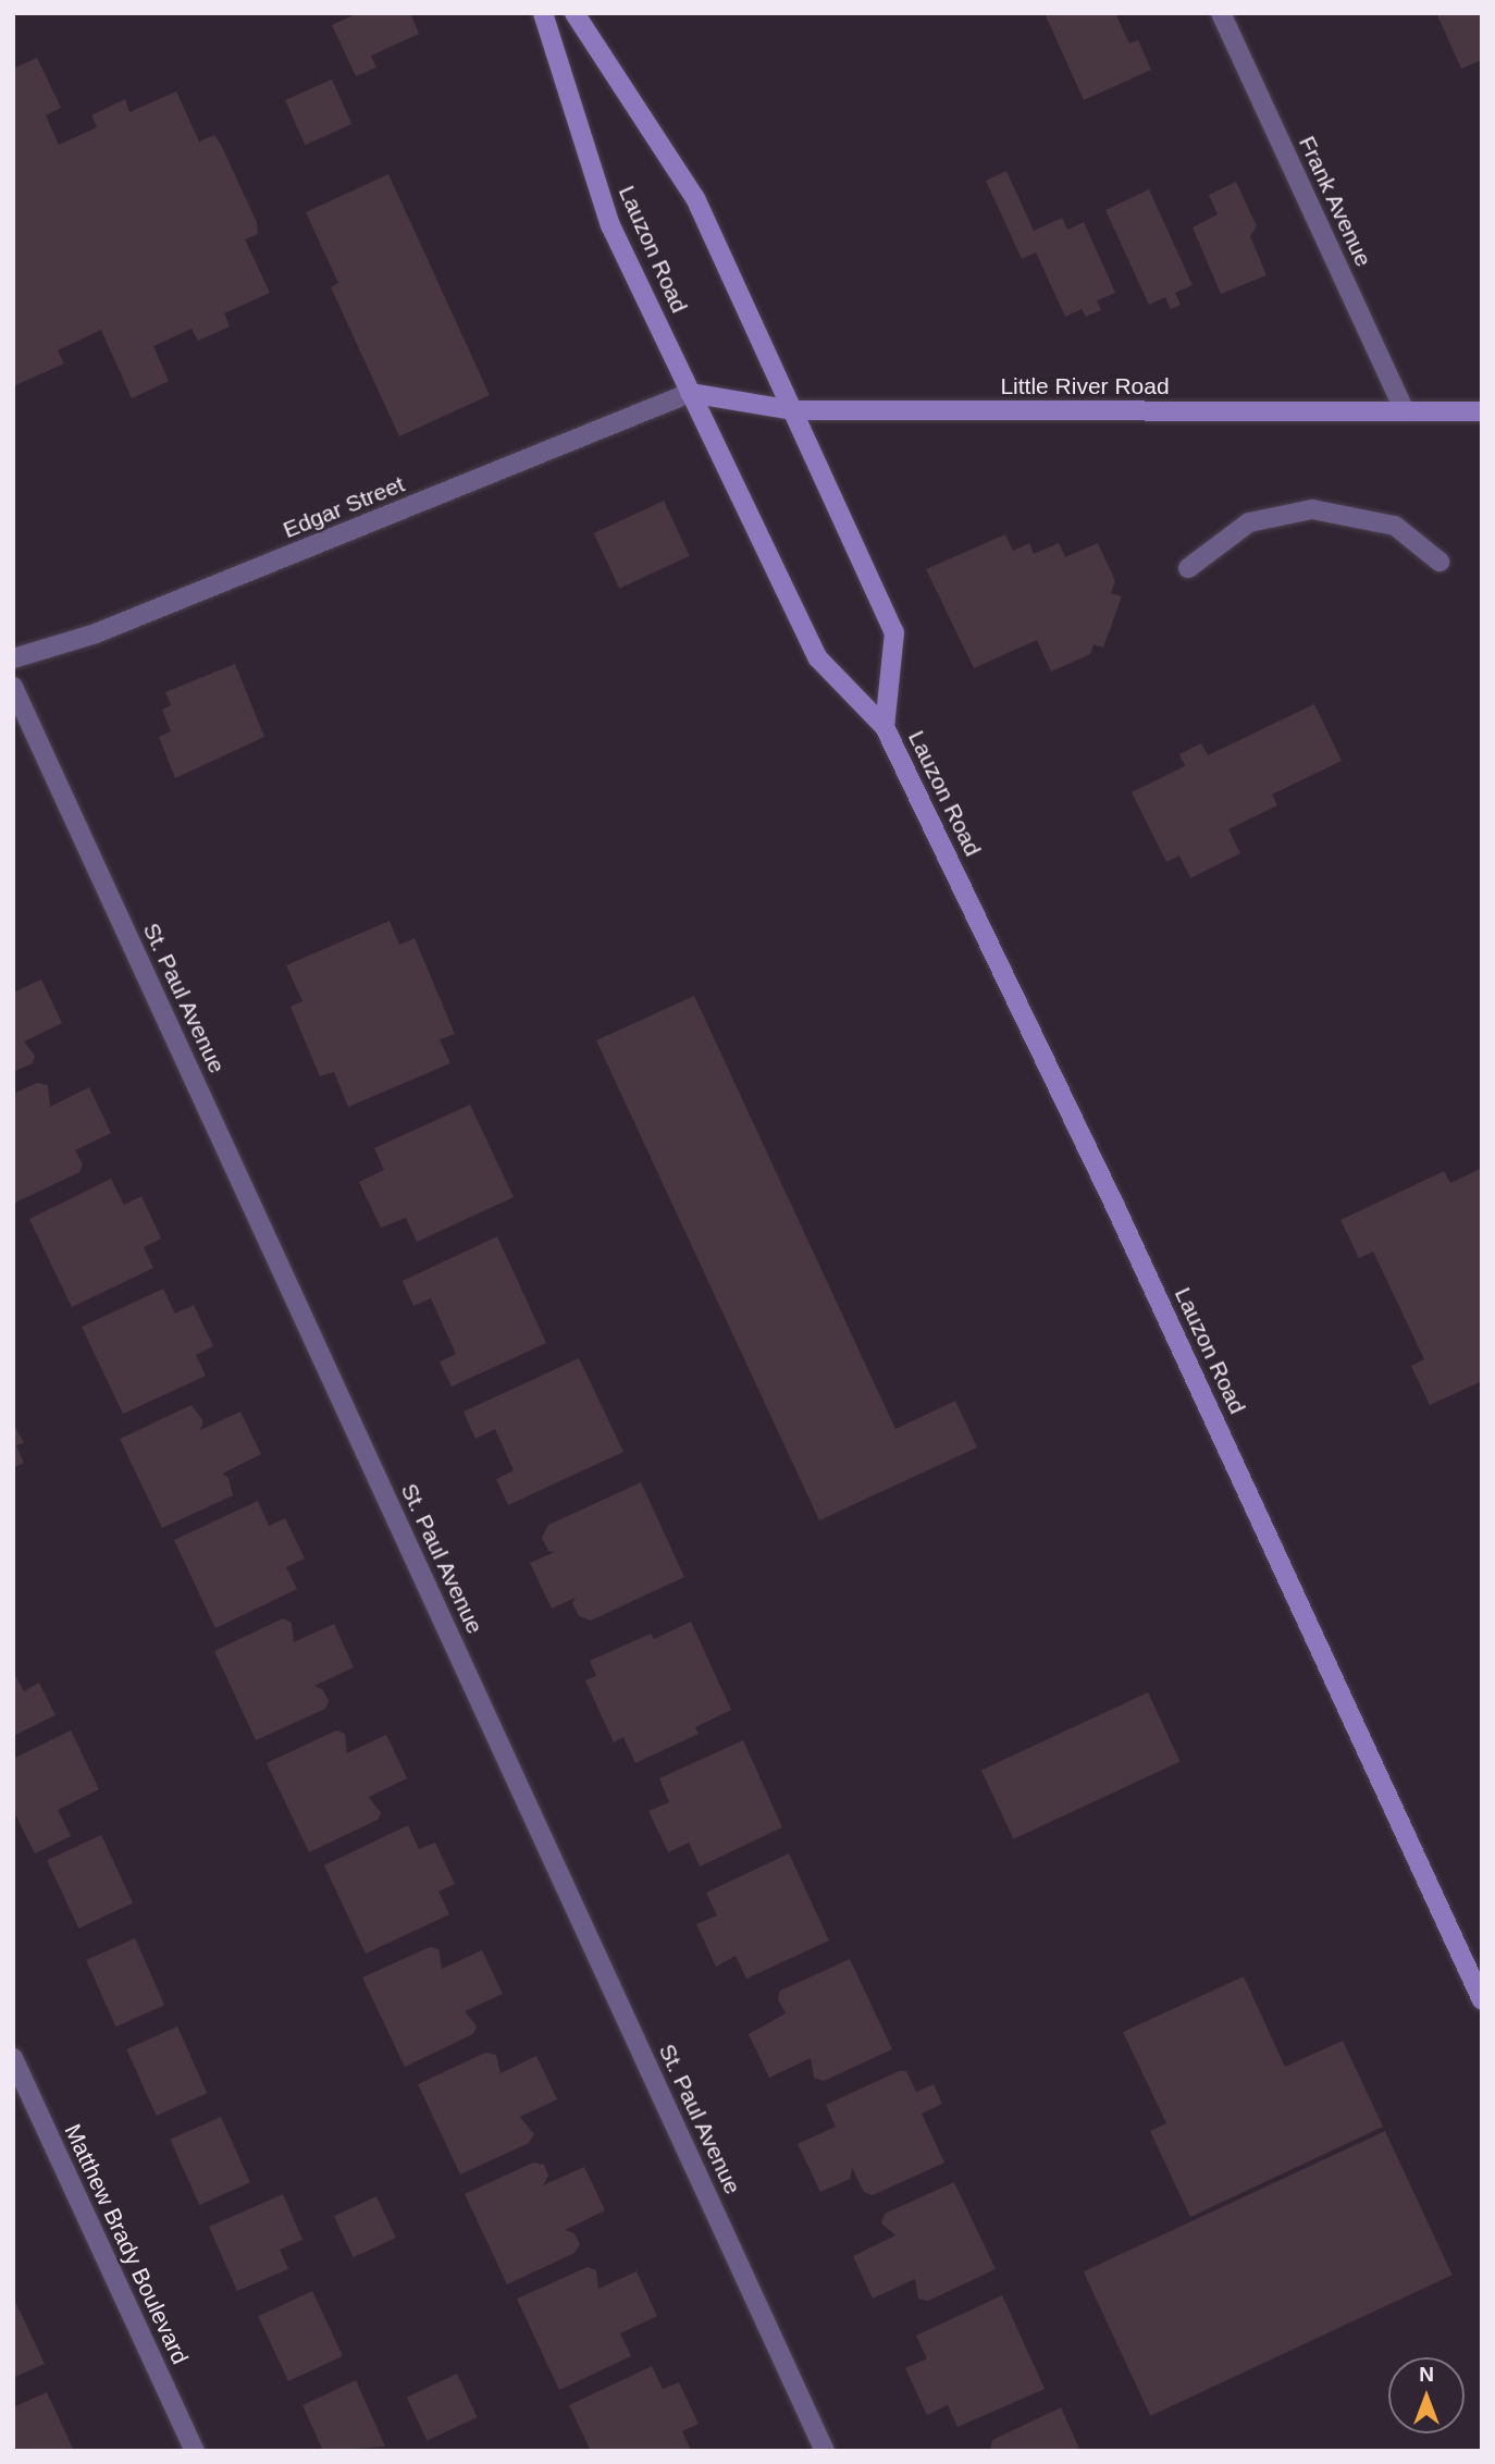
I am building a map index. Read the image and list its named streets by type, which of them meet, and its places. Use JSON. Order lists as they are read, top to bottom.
{
  "streets": {
    "main road": ["Lauzon Road", "Little River Road"],
    "street": [
      "Frank Avenue",
      "Edgar Street",
      "St. Paul Avenue",
      "Matthew Brady Boulevard"
    ]
  },
  "crossings": [
    ["Frank Avenue", "Little River Road"],
    ["Lauzon Road", "Little River Road"],
    ["Lauzon Road", "Edgar Street"],
    ["Little River Road", "Edgar Street"]
  ],
  "north": "top"
}
